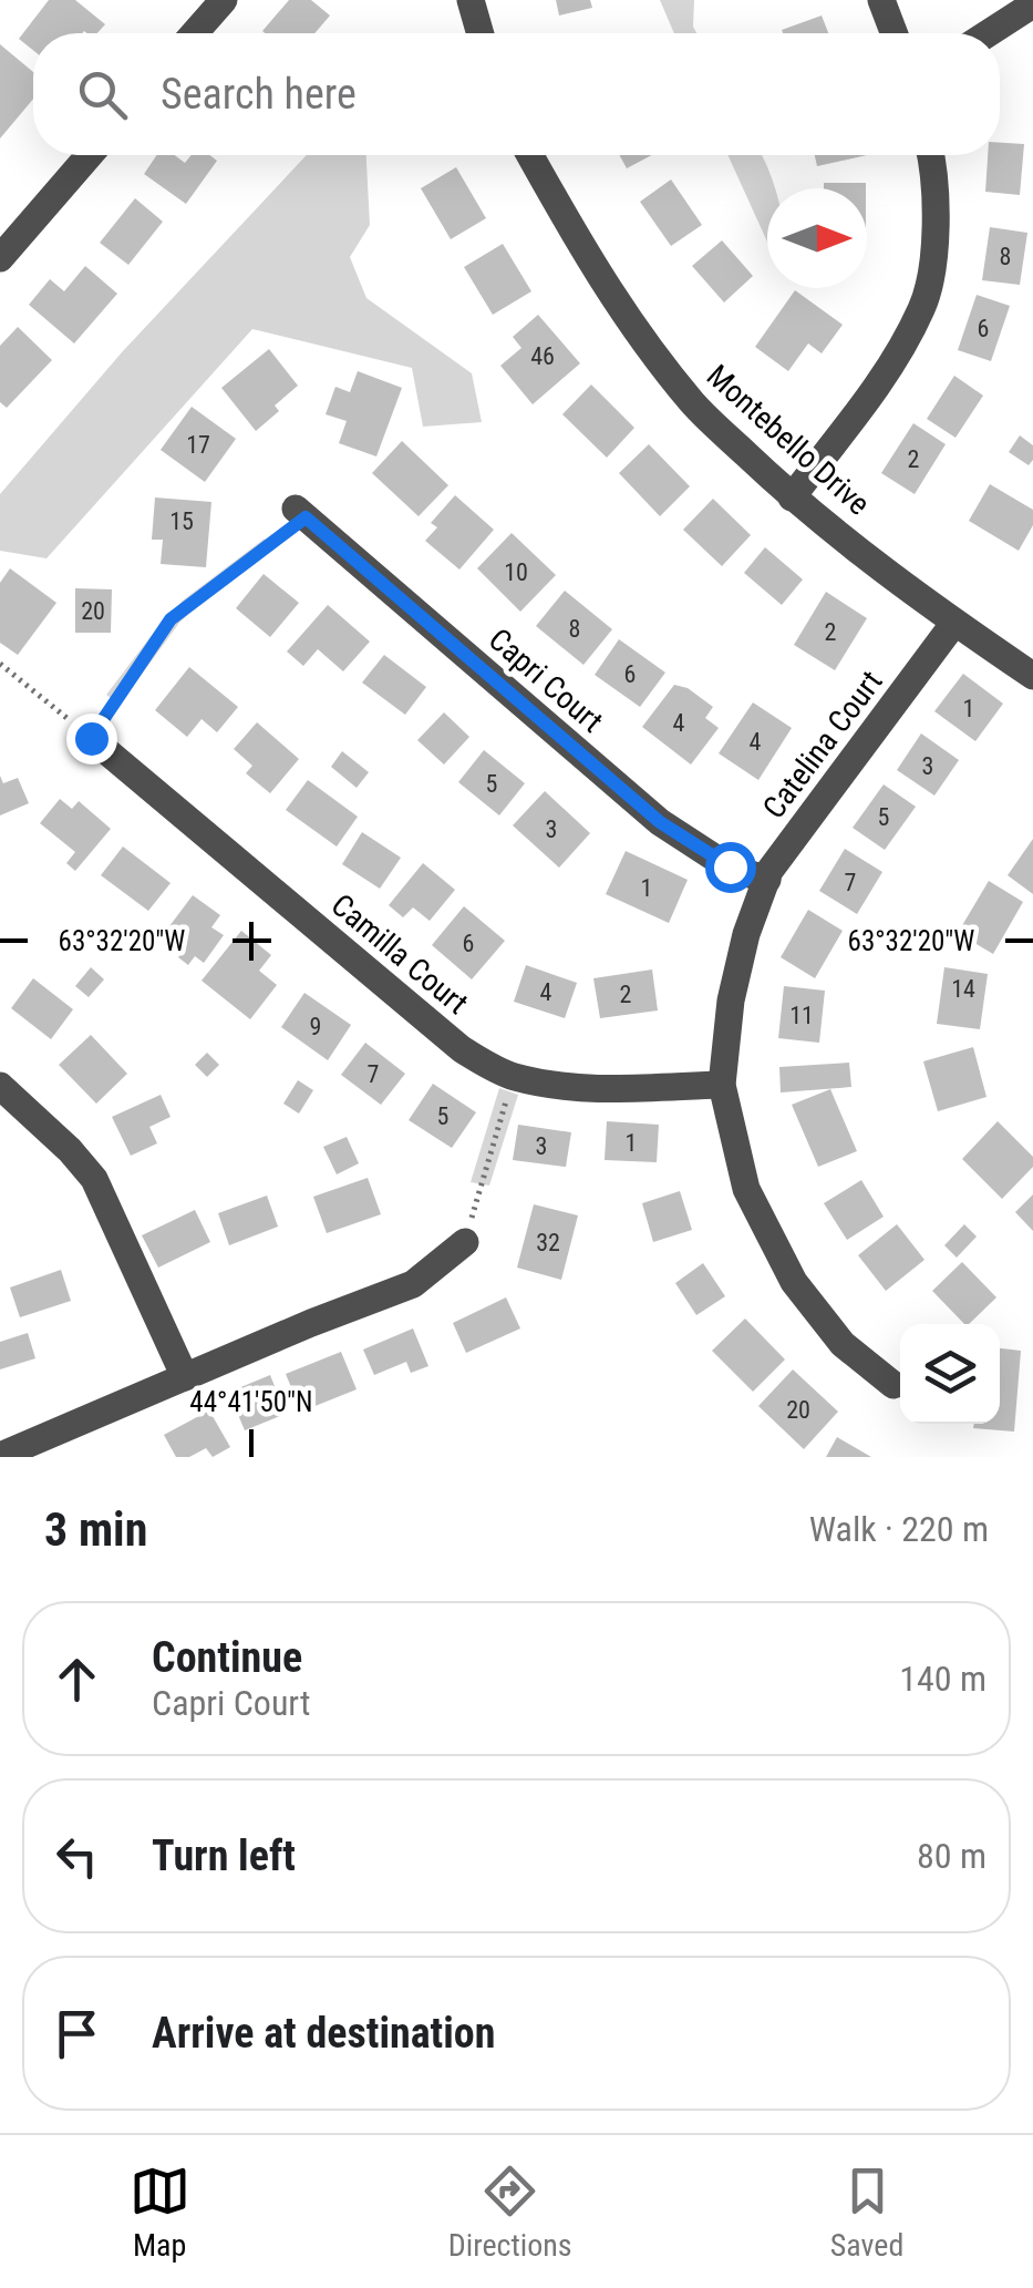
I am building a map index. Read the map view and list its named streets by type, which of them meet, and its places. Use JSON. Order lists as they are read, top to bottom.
{
  "streets": {
    "street": [
      "Montebello Drive",
      "Capri Court",
      "Catelina Court",
      "Camilla Court"
    ]
  },
  "crossings": [
    ["Montebello Drive", "Catelina Court"],
    ["Capri Court", "Catelina Court"],
    ["Catelina Court", "Camilla Court"]
  ],
  "house_numbers": [
    "8",
    "6",
    "46",
    "17",
    "2",
    "15",
    "10",
    "20",
    "8",
    "2",
    "6",
    "1",
    "4",
    "4",
    "3",
    "5",
    "5",
    "3",
    "7",
    "1",
    "6",
    "14",
    "4",
    "2",
    "11",
    "9",
    "7",
    "5",
    "1",
    "3",
    "32",
    "20"
  ],
  "north": "right",
  "page": {
    "search": "Search here",
    "heading": ["3 min", "Walk · 220 m"],
    "list": [
      ["Continue", "Capri Court", "140 m"],
      ["Turn left", "80 m"],
      "Arrive at destination"
    ],
    "nav": ["Map", "Directions", "Saved"]
  },
  "coordinates": ["63°32'20\"W", "44°41'50\"N"]
}
